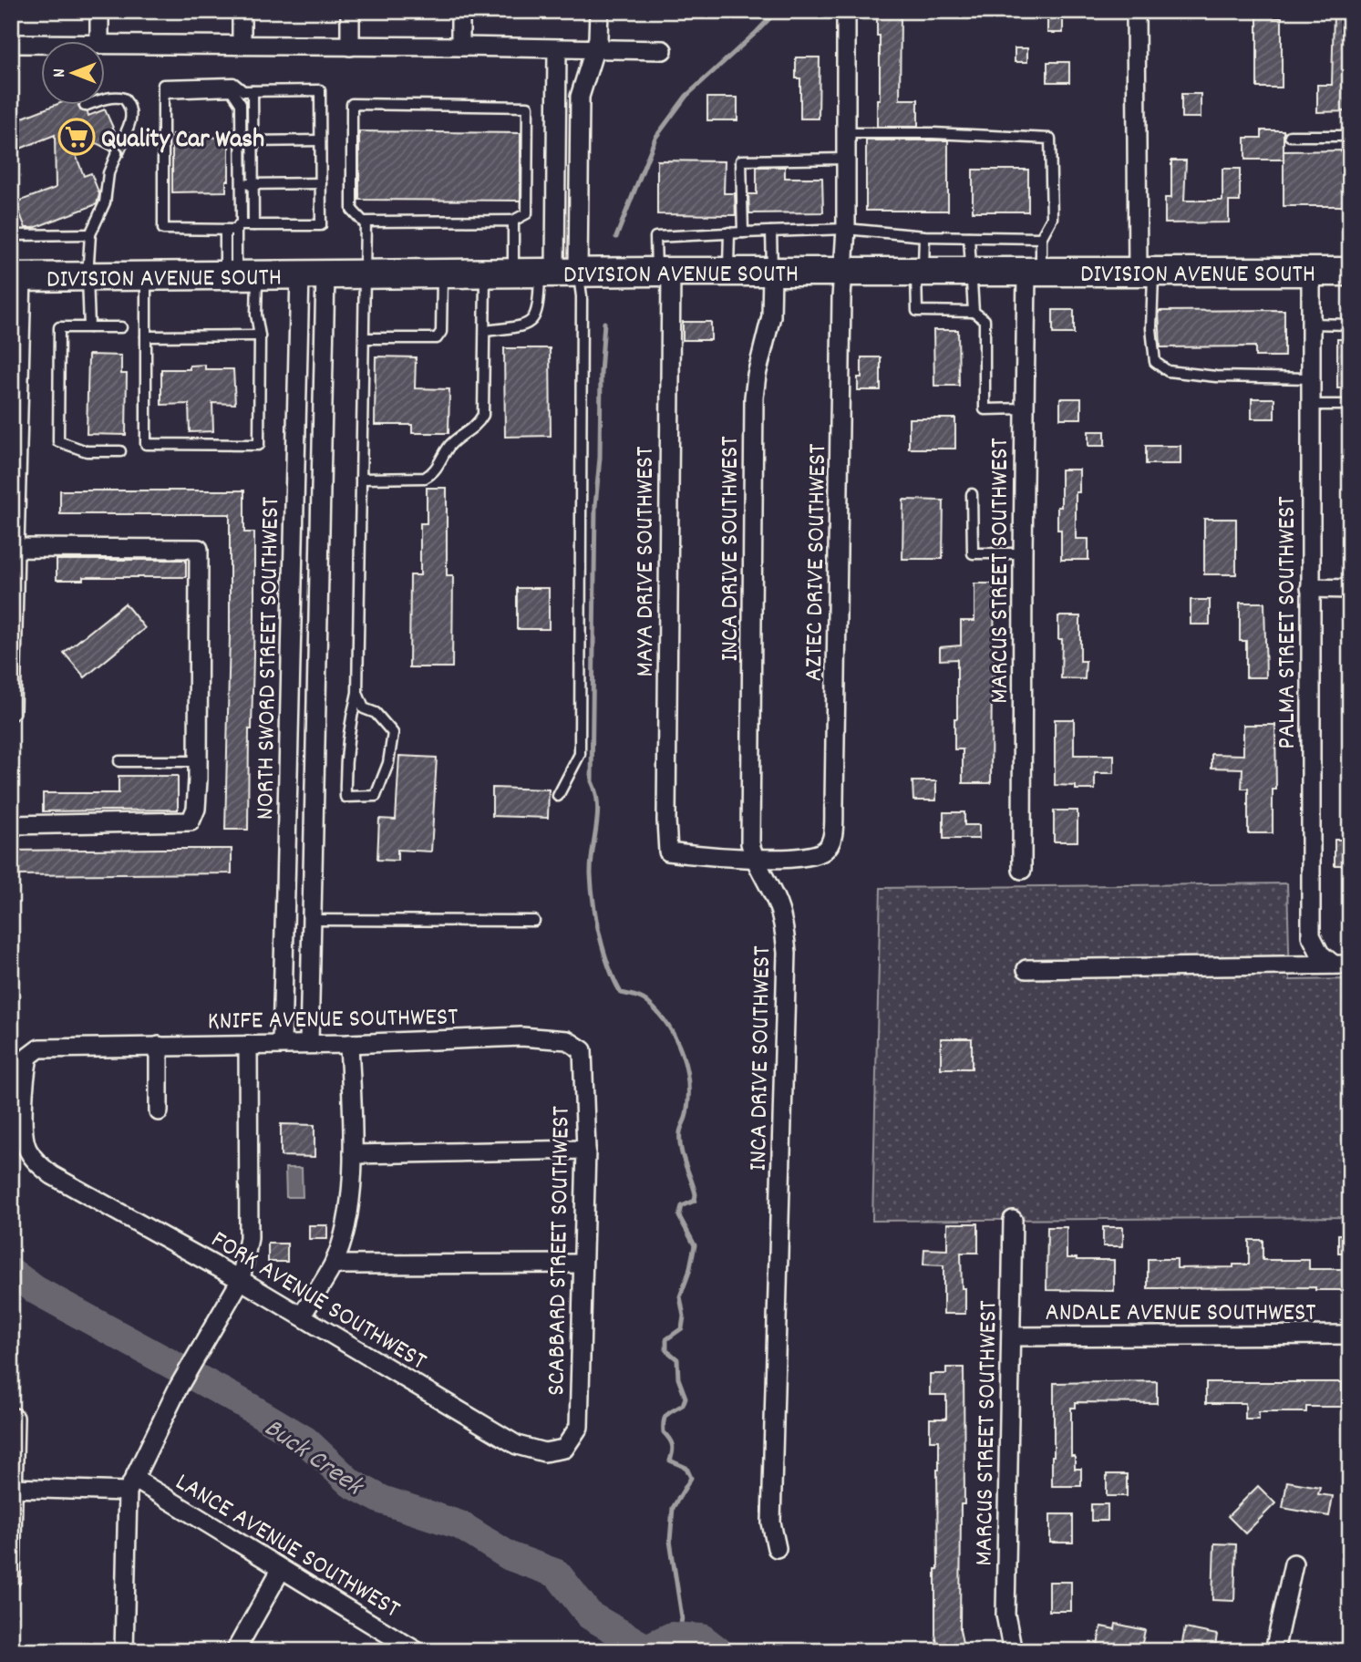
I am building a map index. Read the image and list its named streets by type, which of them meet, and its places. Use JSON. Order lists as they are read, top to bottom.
{
  "streets": {
    "main road": ["DIVISION AVENUE SOUTH"],
    "street": [
      "INCA DRIVE SOUTHWEST",
      "MAYA DRIVE SOUTHWEST",
      "AZTEC DRIVE SOUTHWEST",
      "MARCUS STREET SOUTHWEST",
      "PALMA STREET SOUTHWEST",
      "NORTH SWORD STREET SOUTHWEST",
      "KNIFE AVENUE SOUTHWEST",
      "SCABBARD STREET SOUTHWEST",
      "FORK AVENUE SOUTHWEST",
      "ANDALE AVENUE SOUTHWEST",
      "LANCE AVENUE SOUTHWEST"
    ]
  },
  "crossings": [
    ["DIVISION AVENUE SOUTH", "INCA DRIVE SOUTHWEST"],
    ["DIVISION AVENUE SOUTH", "MAYA DRIVE SOUTHWEST"],
    ["DIVISION AVENUE SOUTH", "AZTEC DRIVE SOUTHWEST"],
    ["DIVISION AVENUE SOUTH", "MARCUS STREET SOUTHWEST"],
    ["DIVISION AVENUE SOUTH", "PALMA STREET SOUTHWEST"],
    ["DIVISION AVENUE SOUTH", "NORTH SWORD STREET SOUTHWEST"],
    ["INCA DRIVE SOUTHWEST", "MAYA DRIVE SOUTHWEST"],
    ["INCA DRIVE SOUTHWEST", "AZTEC DRIVE SOUTHWEST"],
    ["MAYA DRIVE SOUTHWEST", "AZTEC DRIVE SOUTHWEST"],
    ["MARCUS STREET SOUTHWEST", "ANDALE AVENUE SOUTHWEST"],
    ["NORTH SWORD STREET SOUTHWEST", "KNIFE AVENUE SOUTHWEST"],
    ["KNIFE AVENUE SOUTHWEST", "SCABBARD STREET SOUTHWEST"],
    ["KNIFE AVENUE SOUTHWEST", "FORK AVENUE SOUTHWEST"],
    ["SCABBARD STREET SOUTHWEST", "FORK AVENUE SOUTHWEST"]
  ],
  "water": ["Buck Creek"],
  "places": {
    "supermarket": ["Quality Car Wash"]
  },
  "north": "left"
}
